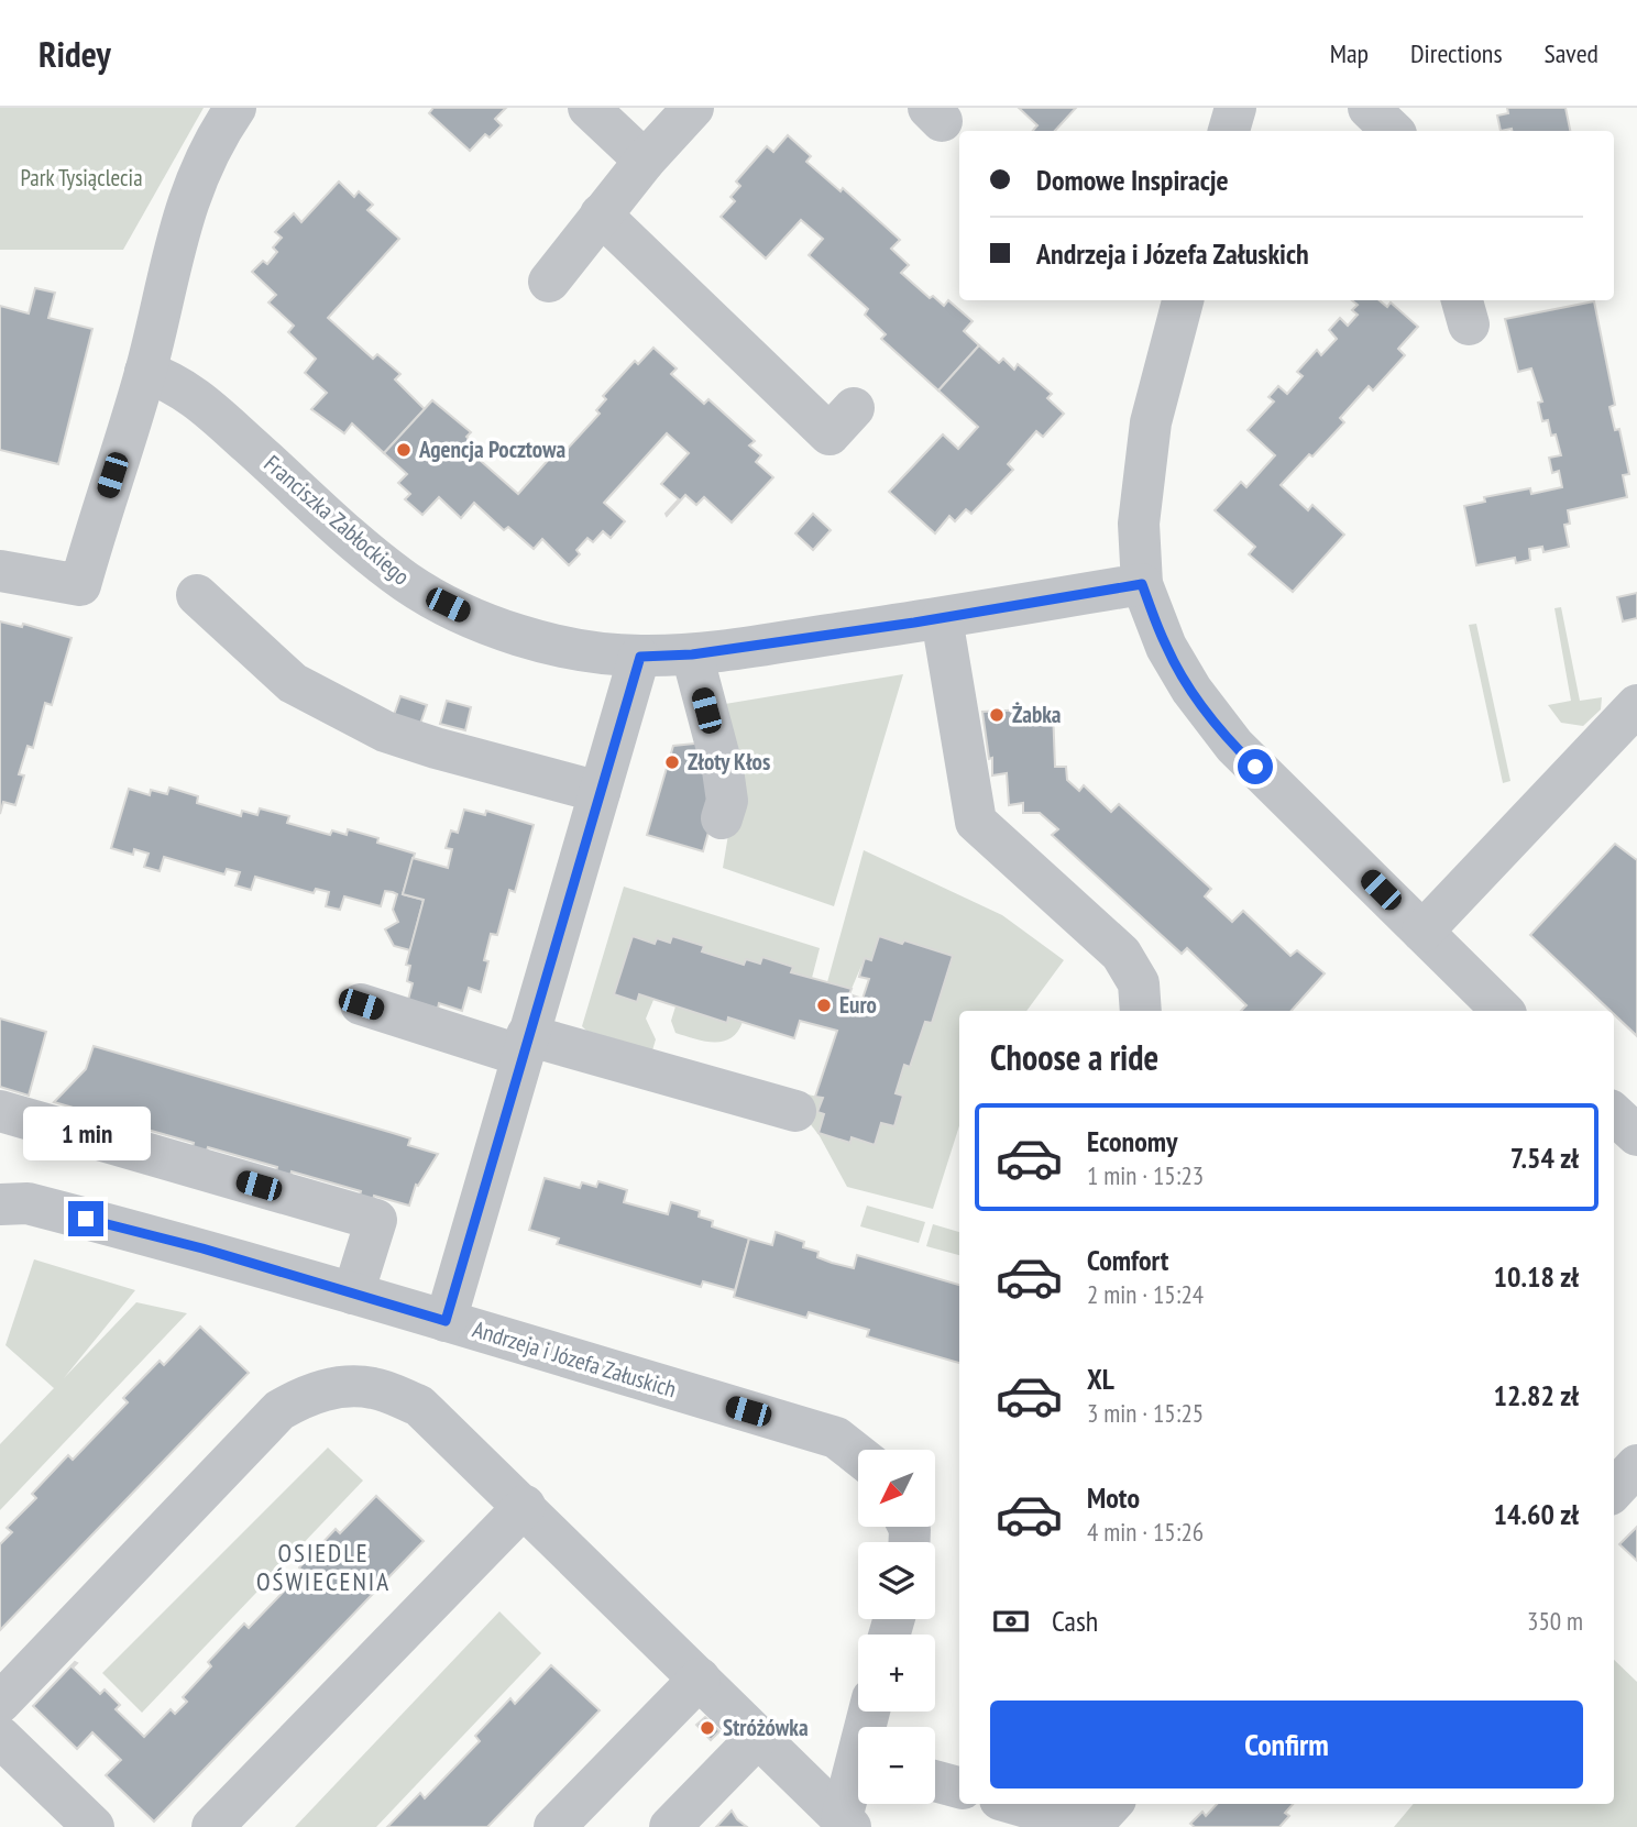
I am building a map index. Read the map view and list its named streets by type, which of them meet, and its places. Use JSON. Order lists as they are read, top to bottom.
{
  "streets": {
    "street": ["Franciszka Zabłockiego", "Andrzeja i Józefa Załuskich"]
  },
  "districts": ["OSIEDLE OŚWIECENIA"],
  "parks": ["Park Tysiąclecia"],
  "places": [
    "Agencja Pocztowa",
    "Żabka",
    "Złoty Kłos",
    "Euro",
    "Stróżówka"
  ],
  "north": "bottom left",
  "page": {
    "header": "Ridey",
    "nav": ["Map", "Directions", "Saved"],
    "banner": ["Domowe Inspiracje", "Andrzeja i Józefa Załuskich"],
    "heading": "Choose a ride",
    "list": [
      {
        "name": "Economy",
        "note": "1 min · 15:23",
        "value": "7.54 zł"
      },
      {
        "name": "Comfort",
        "note": "2 min · 15:24",
        "value": "10.18 zł"
      },
      {
        "name": "XL",
        "note": "3 min · 15:25",
        "value": "12.82 zł"
      },
      {
        "name": "Moto",
        "note": "4 min · 15:26",
        "value": "14.60 zł"
      }
    ],
    "bubble": "1 min",
    "map_buttons": ["+", "−"],
    "pay": ["Cash", "350 m"],
    "buttons": "Confirm"
  }
}
